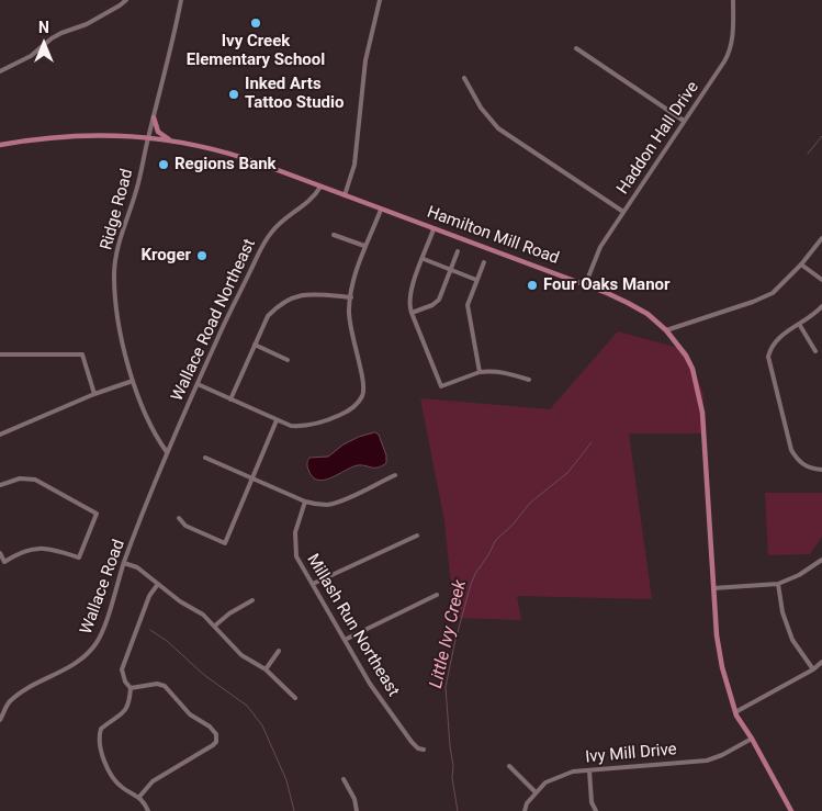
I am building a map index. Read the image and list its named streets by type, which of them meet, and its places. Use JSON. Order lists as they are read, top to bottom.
{
  "streets": {
    "main road": ["Hamilton Mill Road"],
    "street": [
      "Haddon Hall Drive",
      "Ridge Road",
      "Wallace Road Northeast",
      "Wallace Road",
      "Millash Run Northeast",
      "Ivy Mill Drive"
    ]
  },
  "crossings": [
    ["Haddon Hall Drive", "Hamilton Mill Road"],
    ["Ridge Road", "Hamilton Mill Road"],
    ["Ridge Road", "Wallace Road Northeast"],
    ["Ridge Road", "Wallace Road"],
    ["Hamilton Mill Road", "Wallace Road Northeast"],
    ["Hamilton Mill Road", "Ivy Mill Drive"],
    ["Wallace Road Northeast", "Wallace Road"]
  ],
  "water": ["Little Ivy Creek"],
  "places": [
    "Ivy Creek Elementary School",
    "Inked Arts Tattoo Studio",
    "Regions Bank",
    "Kroger",
    "Four Oaks Manor"
  ],
  "north": "top"
}
